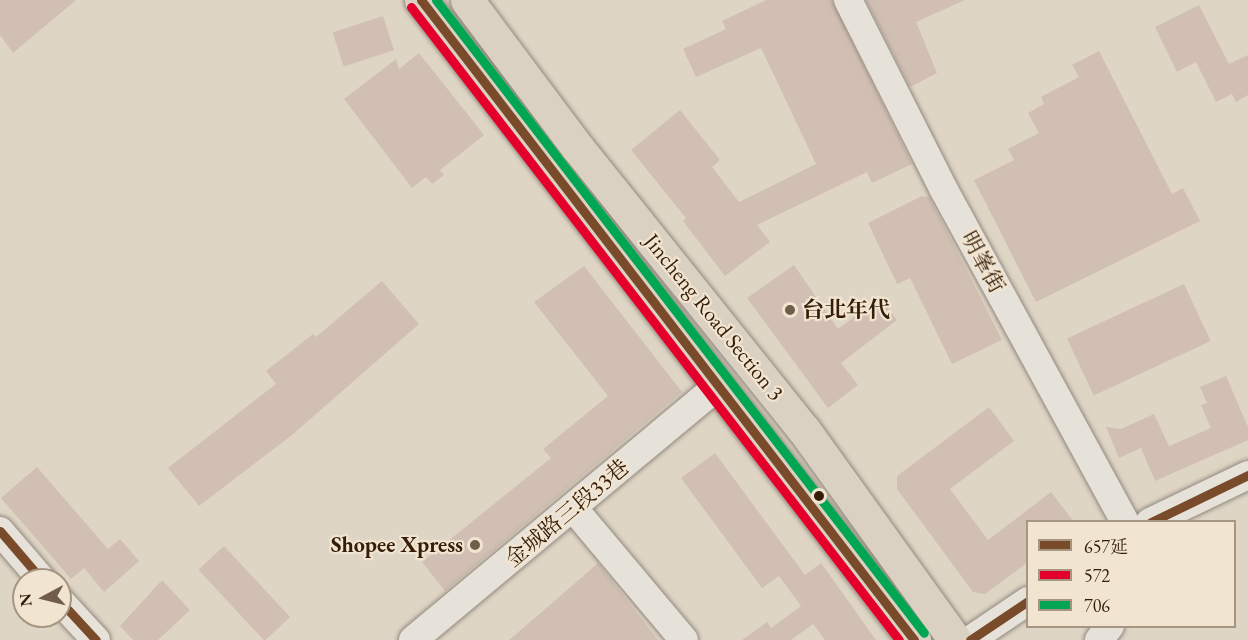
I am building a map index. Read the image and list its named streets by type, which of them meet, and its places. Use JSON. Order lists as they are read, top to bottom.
{
  "streets": {
    "main road": ["Jincheng Road Section 3"],
    "street": ["明峯街", "金城路三段33巷"]
  },
  "crossings": [
    ["Jincheng Road Section 3", "金城路三段33巷"]
  ],
  "places": ["台北年代", "Shopee Xpress"],
  "lines": ["transit line 657延", "transit line 706", "transit line 572"],
  "legend": ["657延", "572", "706"],
  "north": "left"
}
